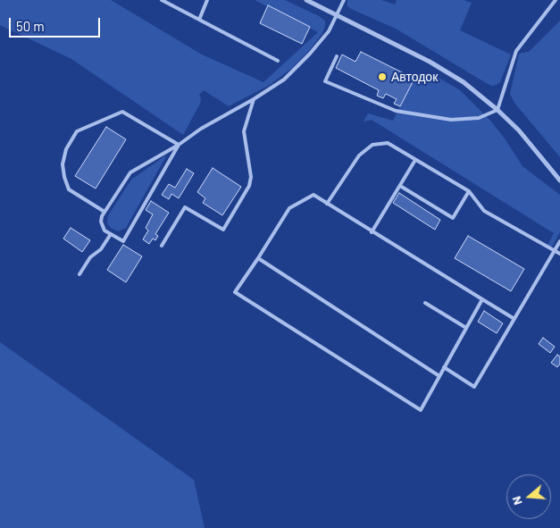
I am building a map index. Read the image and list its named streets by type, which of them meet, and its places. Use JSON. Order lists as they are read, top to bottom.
{
  "places": ["Автодок"],
  "scale_bar": "50 m",
  "north": "left"
}
